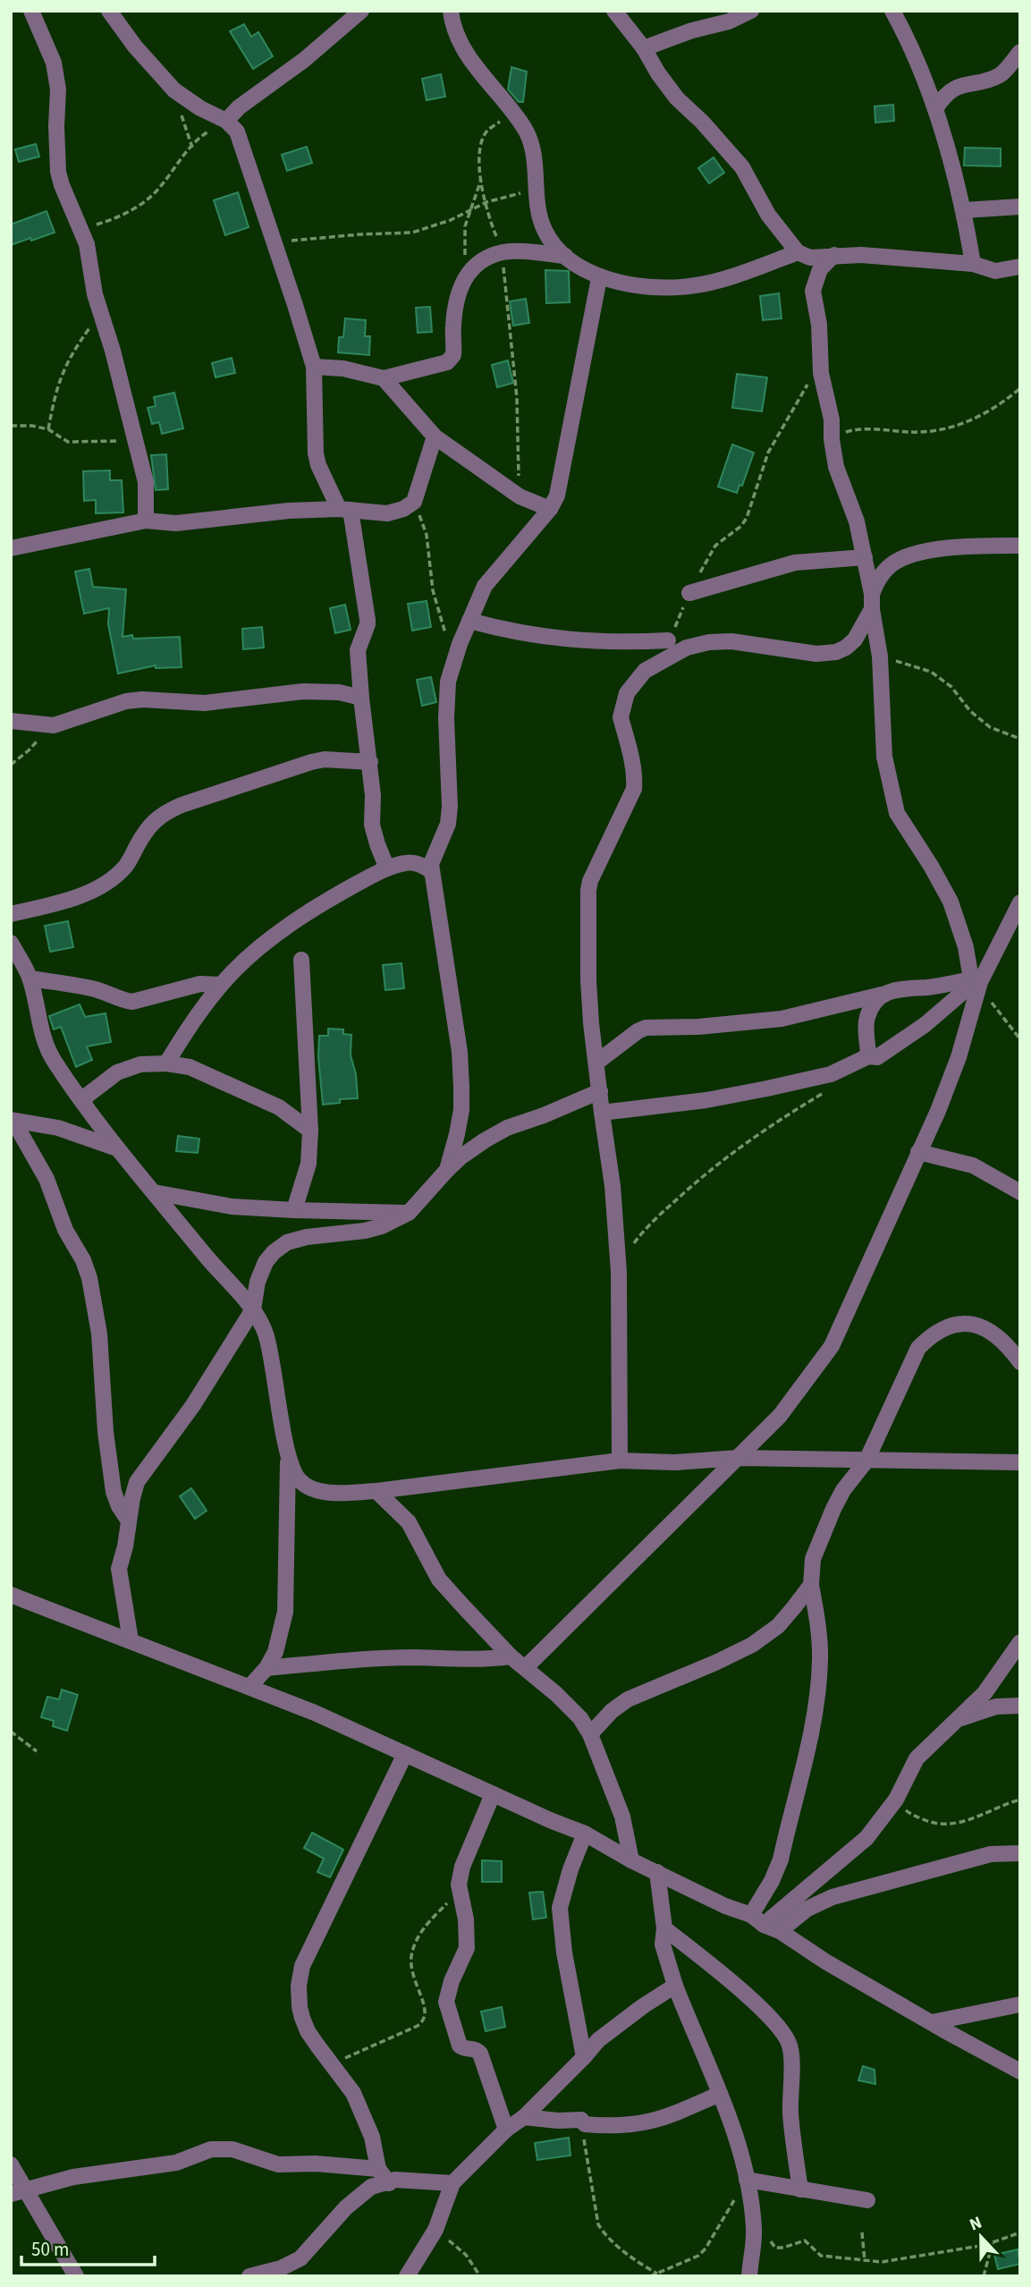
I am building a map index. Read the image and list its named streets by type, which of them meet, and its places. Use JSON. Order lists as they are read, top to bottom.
{
  "scale_bar": "50 m",
  "north": "top"
}
